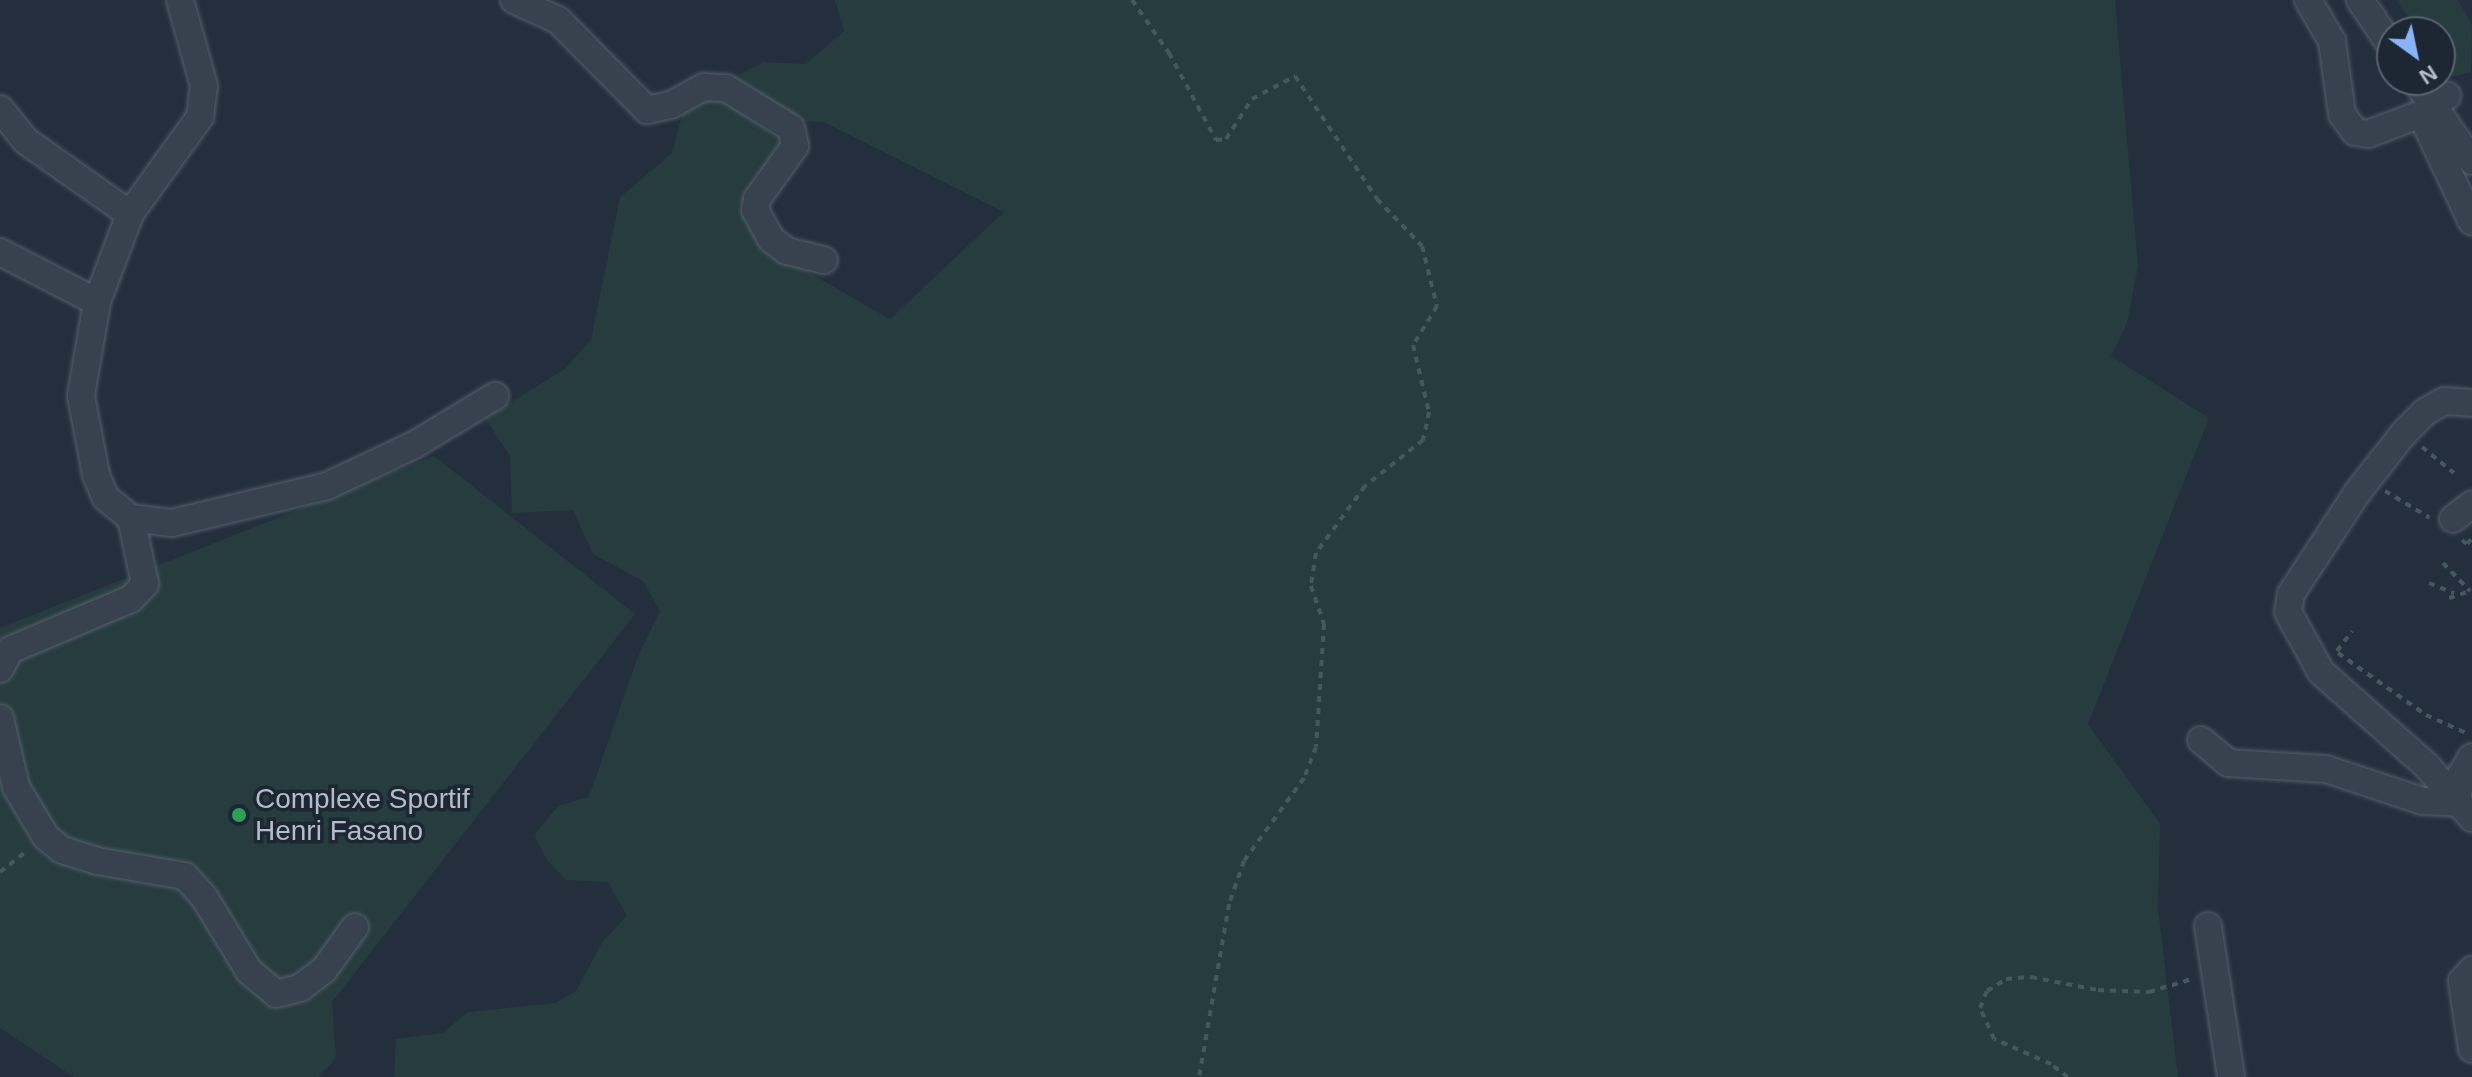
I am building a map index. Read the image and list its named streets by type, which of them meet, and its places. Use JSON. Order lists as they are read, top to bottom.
{
  "places": ["Complexe Sportif Henri Fasano"],
  "north": "bottom right"
}
